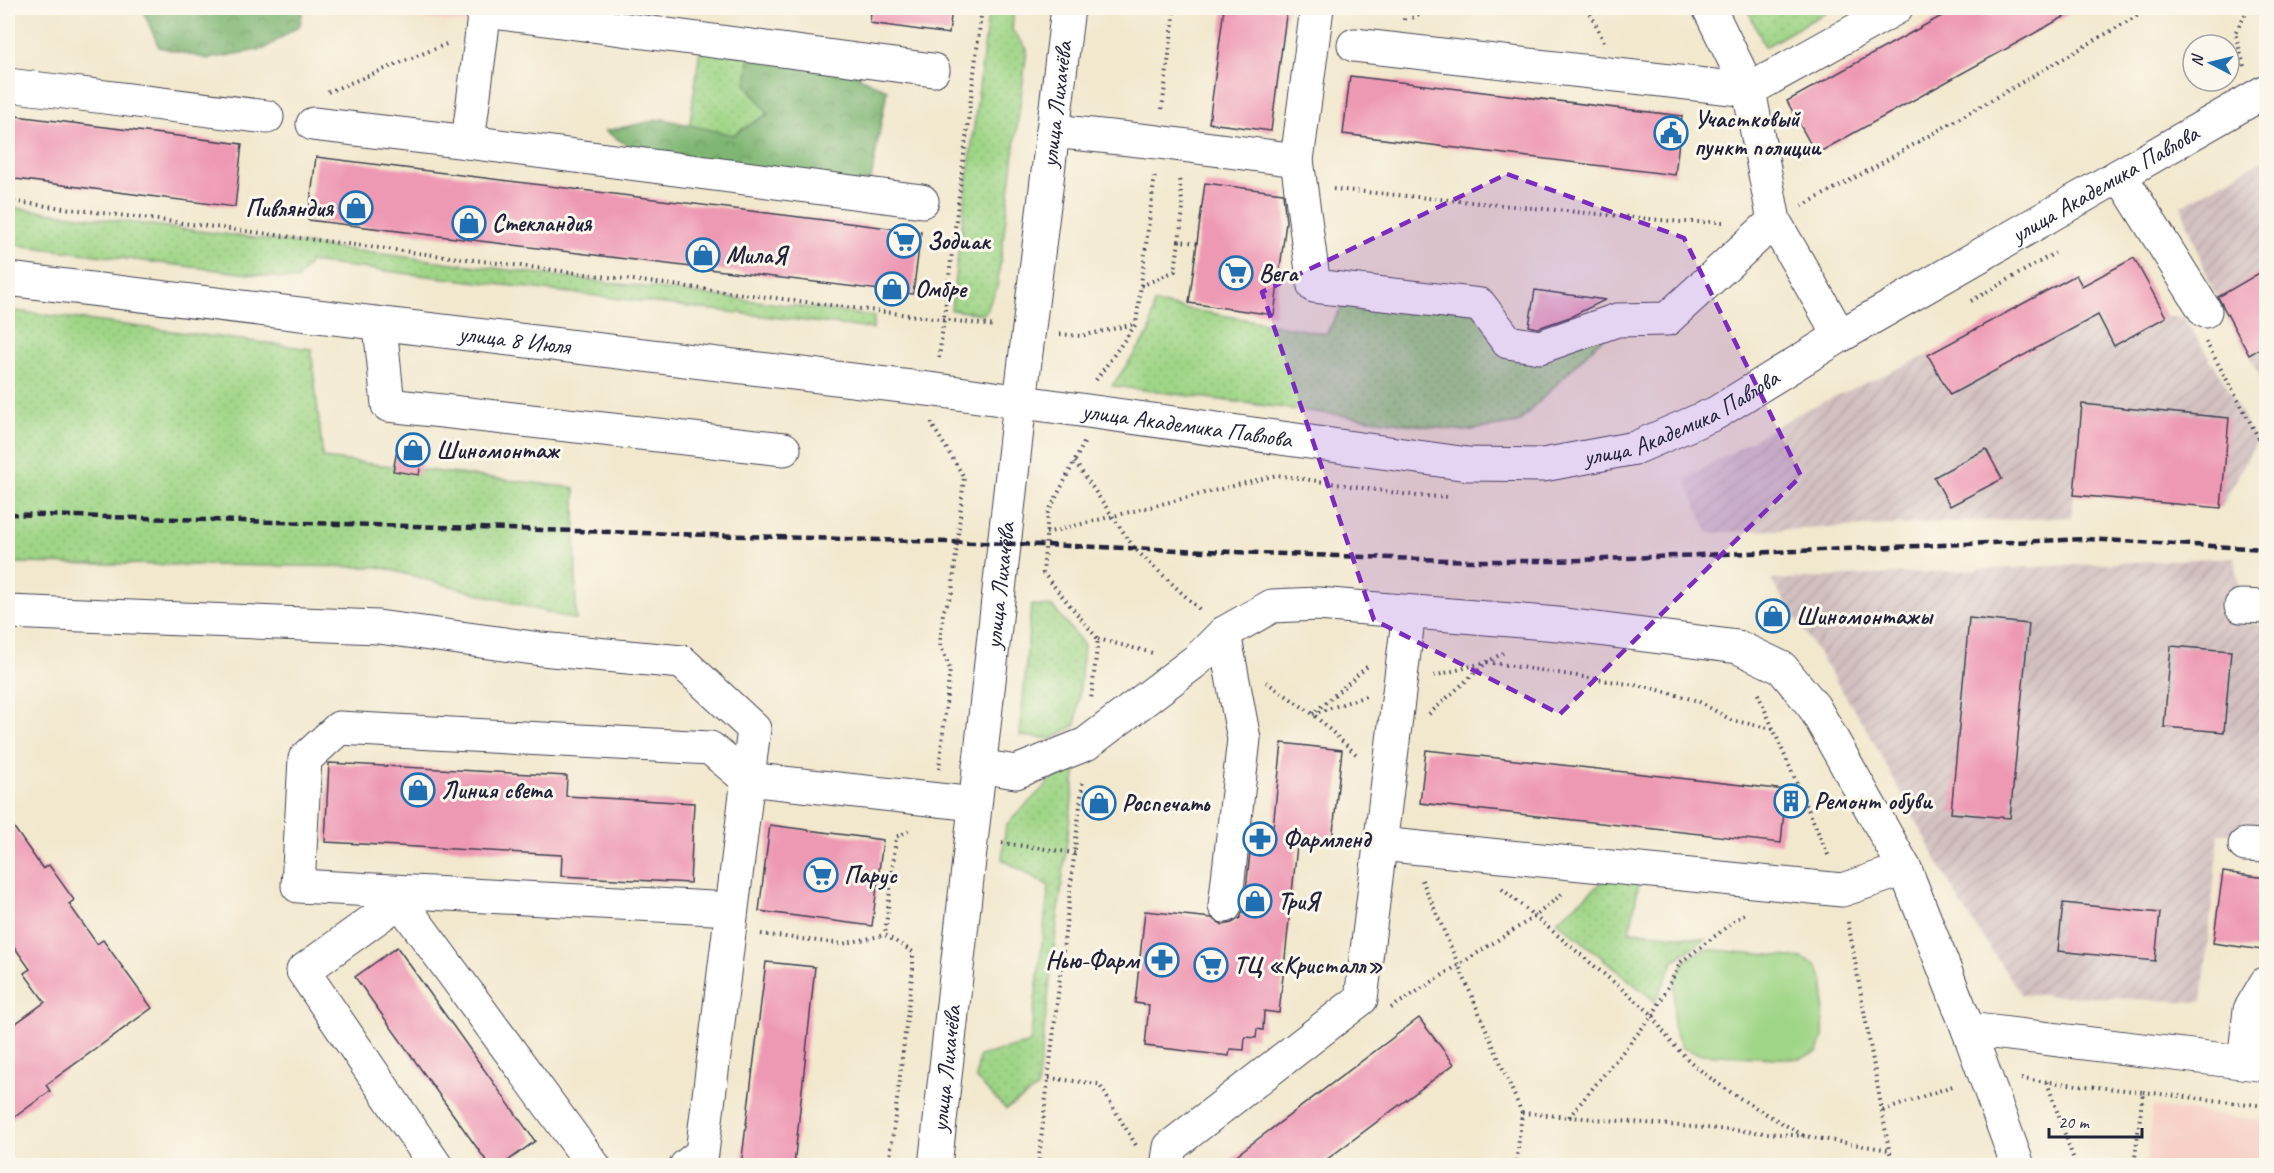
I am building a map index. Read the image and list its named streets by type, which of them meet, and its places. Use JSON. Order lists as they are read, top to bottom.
{
  "streets": {
    "main road": ["улица Лихачёва", "улица Академика Павлова", "улица 8 Июля"]
  },
  "crossings": [
    ["улица Лихачёва", "улица Академика Павлова"],
    ["улица Лихачёва", "улица 8 Июля"],
    ["улица Академика Павлова", "улица 8 Июля"]
  ],
  "places": {
    "public building": ["Участковый пункт полиции"],
    "shop": [
      "Пивляндия",
      "Стекландия",
      "МилаЯ",
      "Омбре",
      "Шиномонтаж",
      "Шиномонтажы",
      "Линия света",
      "Роспечать",
      "ТриЯ"
    ],
    "supermarket": [
      "Зодиак",
      "Вега",
      "Парус",
      "ТЦ «Кристалл»"
    ],
    "building": ["Ремонт обуви"],
    "pharmacy": ["Фармленд", "Нью-Фарм"]
  },
  "scale_bar": "20 m",
  "north": "left"
}
